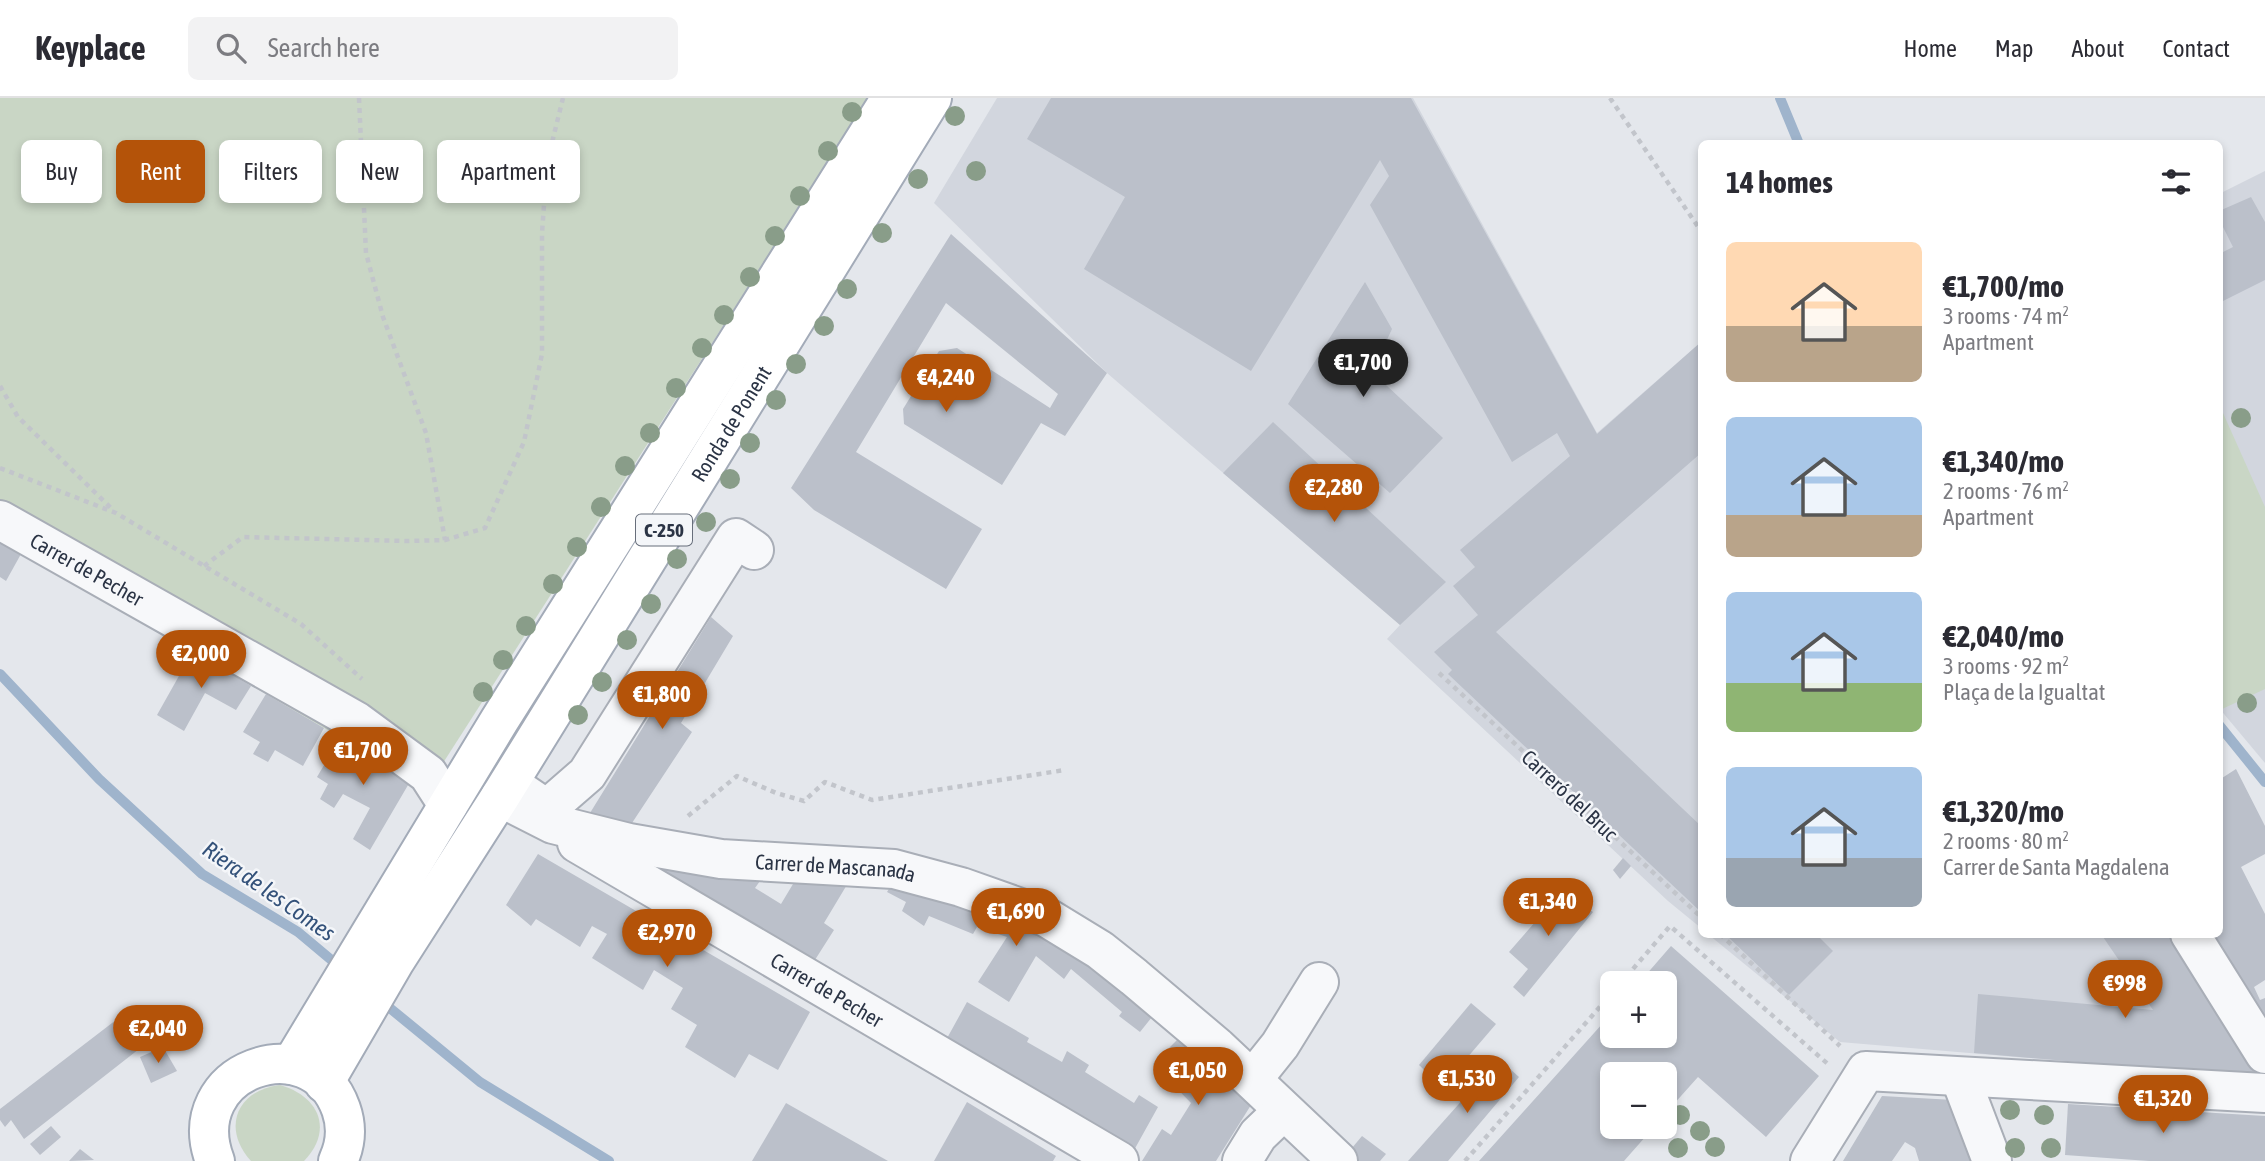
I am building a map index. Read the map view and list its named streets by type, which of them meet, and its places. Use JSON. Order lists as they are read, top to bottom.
{
  "streets": {
    "main road": ["Ronda de Ponent", "C-250"],
    "street": ["Carrer de Pecher", "Carrer de Mascanada"],
    "path": ["Carreró del Bruc"]
  },
  "crossings": [
    ["Ronda de Ponent", "C-250"],
    ["Ronda de Ponent", "Carrer de Pecher"],
    ["Ronda de Ponent", "Carrer de Mascanada"],
    ["C-250", "Carrer de Pecher"],
    ["Carrer de Pecher", "Carrer de Mascanada"]
  ],
  "water": ["Riera de les Comes"],
  "page": {
    "header": "Keyplace",
    "search": "Search here",
    "nav": [
      "Home",
      "Map",
      "About",
      "Contact"
    ],
    "chip": [
      "Buy",
      "Rent",
      "Filters",
      "New",
      "Apartment"
    ],
    "heading": "14 homes",
    "list": [
      {
        "name": "€1,700/mo",
        "note": "3 rooms · 74 m² · Apartment"
      },
      {
        "name": "€1,340/mo",
        "note": "2 rooms · 76 m² · Apartment"
      },
      {
        "name": "€2,040/mo",
        "note": "3 rooms · 92 m² · Plaça de la Igualtat"
      },
      {
        "name": "€1,320/mo",
        "note": "2 rooms · 80 m² · Carrer de Santa Magdalena"
      }
    ],
    "price": [
      "€1,700",
      "€4,240",
      "€2,280",
      "€2,000",
      "€1,800",
      "€1,700",
      "€1,340",
      "€1,690",
      "€2,970",
      "€998",
      "€2,040",
      "€1,050",
      "€1,530",
      "€1,320"
    ],
    "map_buttons": ["+", "−"]
  }
}
